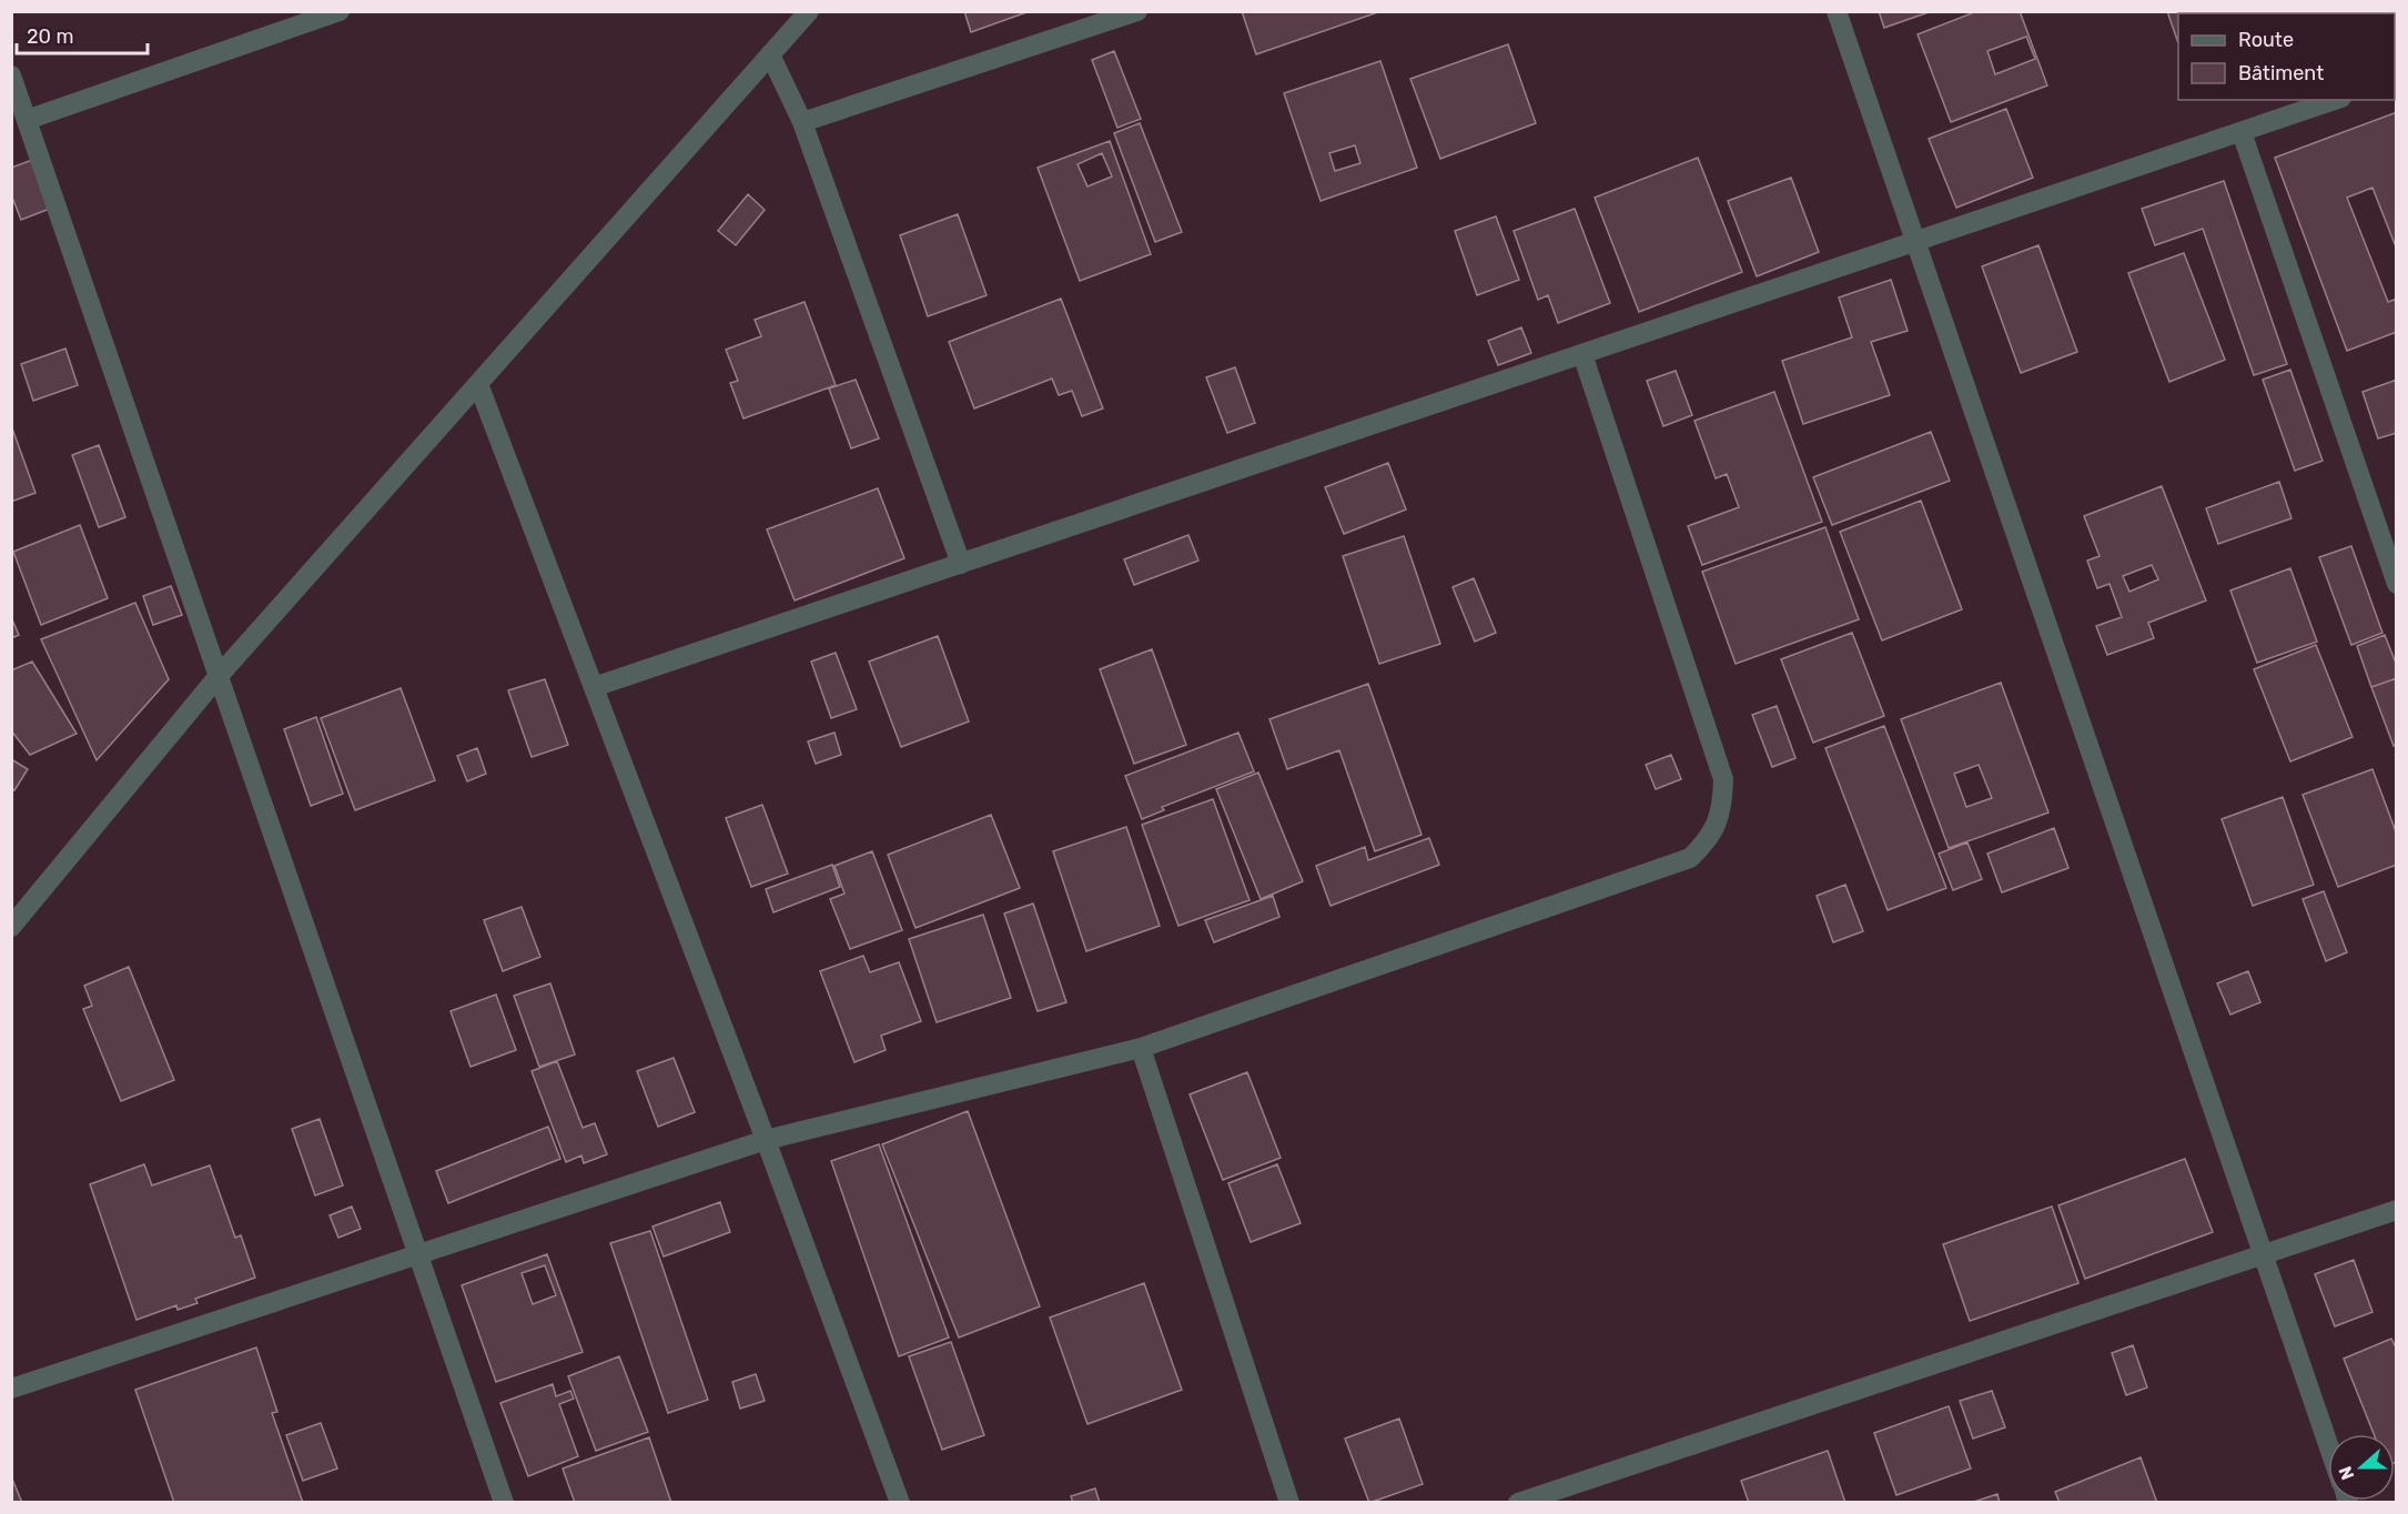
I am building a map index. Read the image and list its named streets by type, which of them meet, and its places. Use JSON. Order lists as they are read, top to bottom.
{
  "legend": ["Route", "Bâtiment"],
  "scale_bar": "20 m",
  "north": "left"
}
